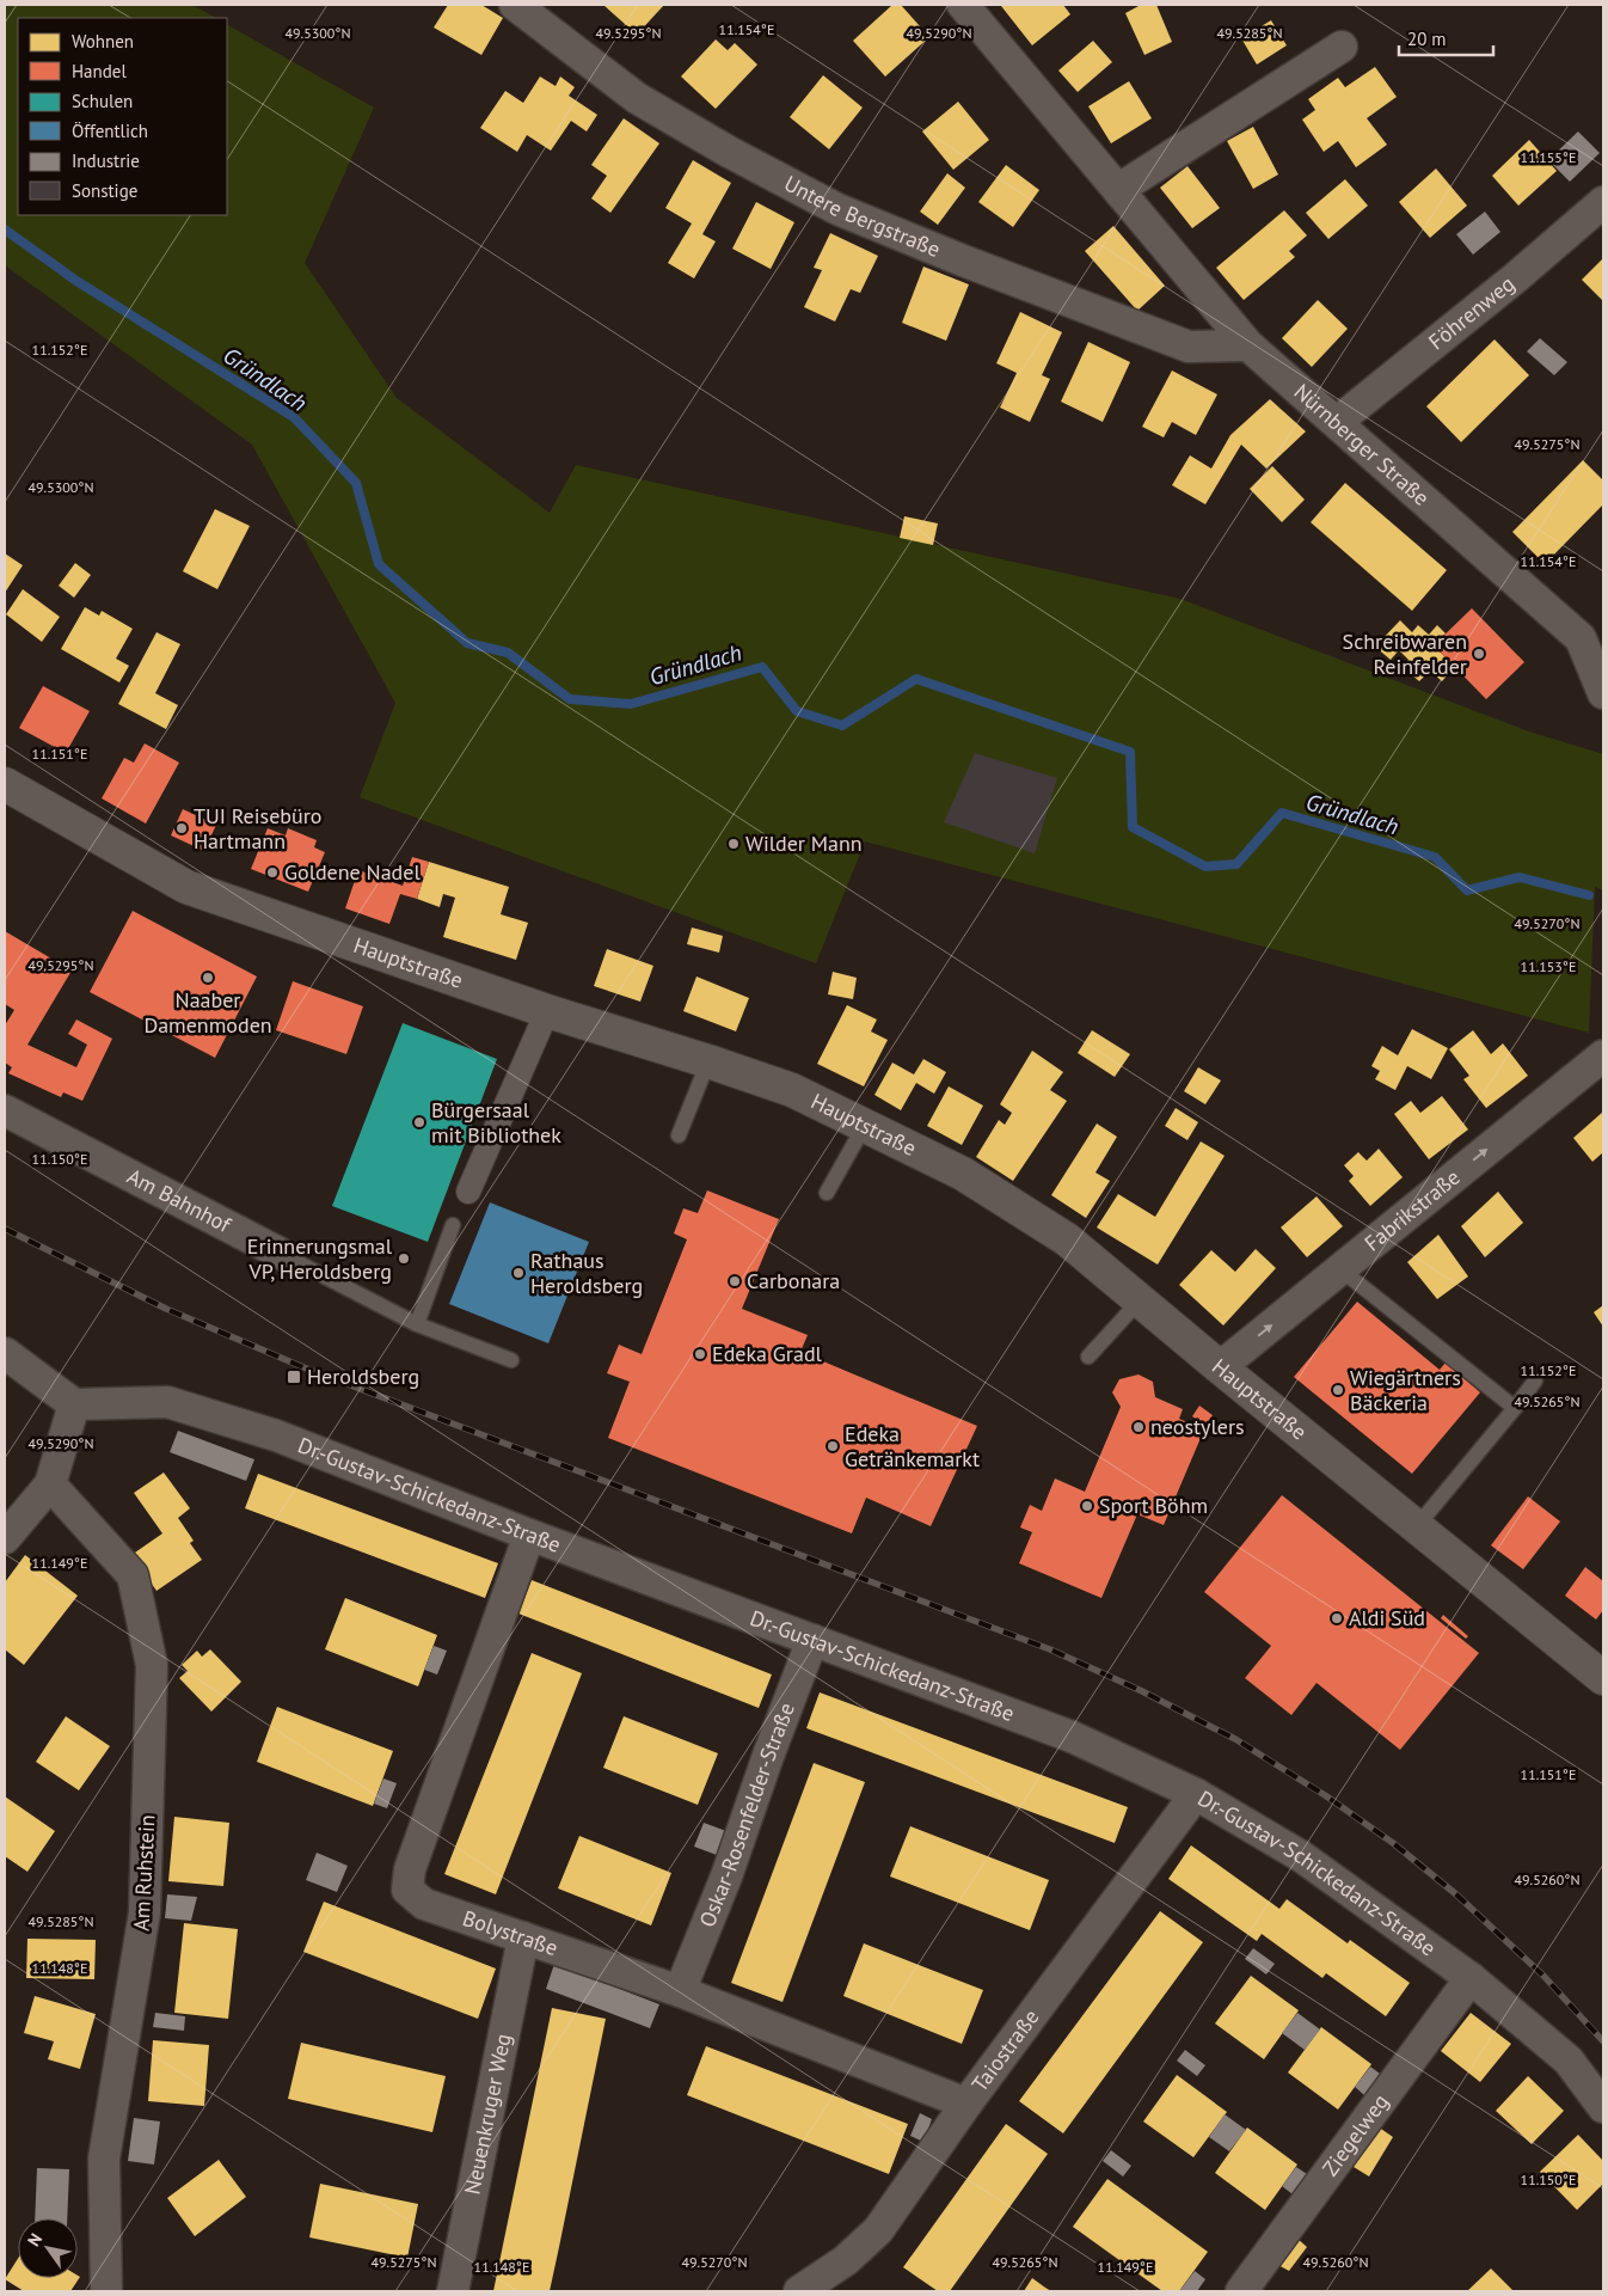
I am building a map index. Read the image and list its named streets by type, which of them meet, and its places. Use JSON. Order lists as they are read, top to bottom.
{
  "streets": {
    "street": [
      "Untere Bergstraße",
      "Föhrenweg",
      "Nürnberger Straße",
      "Hauptstraße",
      "Am Bahnhof",
      "Fabrikstraße",
      "Dr.-Gustav-Schickedanz-Straße",
      "Oskar-Rosenfelder-Straße",
      "Am Ruhstein",
      "Bolystraße",
      "Taiostraße",
      "Neuenkruger Weg",
      "Ziegelweg"
    ]
  },
  "crossings": [
    ["Untere Bergstraße", "Nürnberger Straße"],
    ["Föhrenweg", "Nürnberger Straße"],
    ["Hauptstraße", "Fabrikstraße"],
    ["Dr.-Gustav-Schickedanz-Straße", "Oskar-Rosenfelder-Straße"],
    ["Dr.-Gustav-Schickedanz-Straße", "Bolystraße"],
    ["Dr.-Gustav-Schickedanz-Straße", "Taiostraße"],
    ["Dr.-Gustav-Schickedanz-Straße", "Ziegelweg"],
    ["Oskar-Rosenfelder-Straße", "Bolystraße"],
    ["Bolystraße", "Taiostraße"],
    ["Bolystraße", "Neuenkruger Weg"]
  ],
  "one_way": ["Fabrikstraße"],
  "water": ["Gründlach"],
  "places": {
    "other": [
      "Schreibwaren Reinfelder",
      "TUI Reisebüro Hartmann",
      "Wilder Mann",
      "Goldene Nadel",
      "Naaber Damenmoden",
      "Bürgersaal mit Bibliothek",
      "Erinnerungsmal VP, Heroldsberg",
      "Rathaus Heroldsberg",
      "Carbonara",
      "Edeka Gradl",
      "Wiegärtners Bäckeria",
      "neostylers",
      "Edeka Getränkemarkt",
      "Sport Böhm",
      "Aldi Süd"
    ],
    "transit": ["Heroldsberg"]
  },
  "legend": [
    "Wohnen",
    "Handel",
    "Schulen",
    "Öffentlich",
    "Industrie",
    "Sonstige"
  ],
  "scale_bar": "20 m",
  "north": "top left",
  "coordinates": [
    "11.154°E",
    "49.5300°N",
    "49.5295°N",
    "49.5290°N",
    "49.5285°N",
    "11.155°E",
    "11.152°E",
    "49.5275°N",
    "11.151°E",
    "49.5270°N",
    "11.153°E",
    "11.150°E",
    "49.5265°N",
    "11.149°E",
    "49.5260°N",
    "11.148°E"
  ]
}
